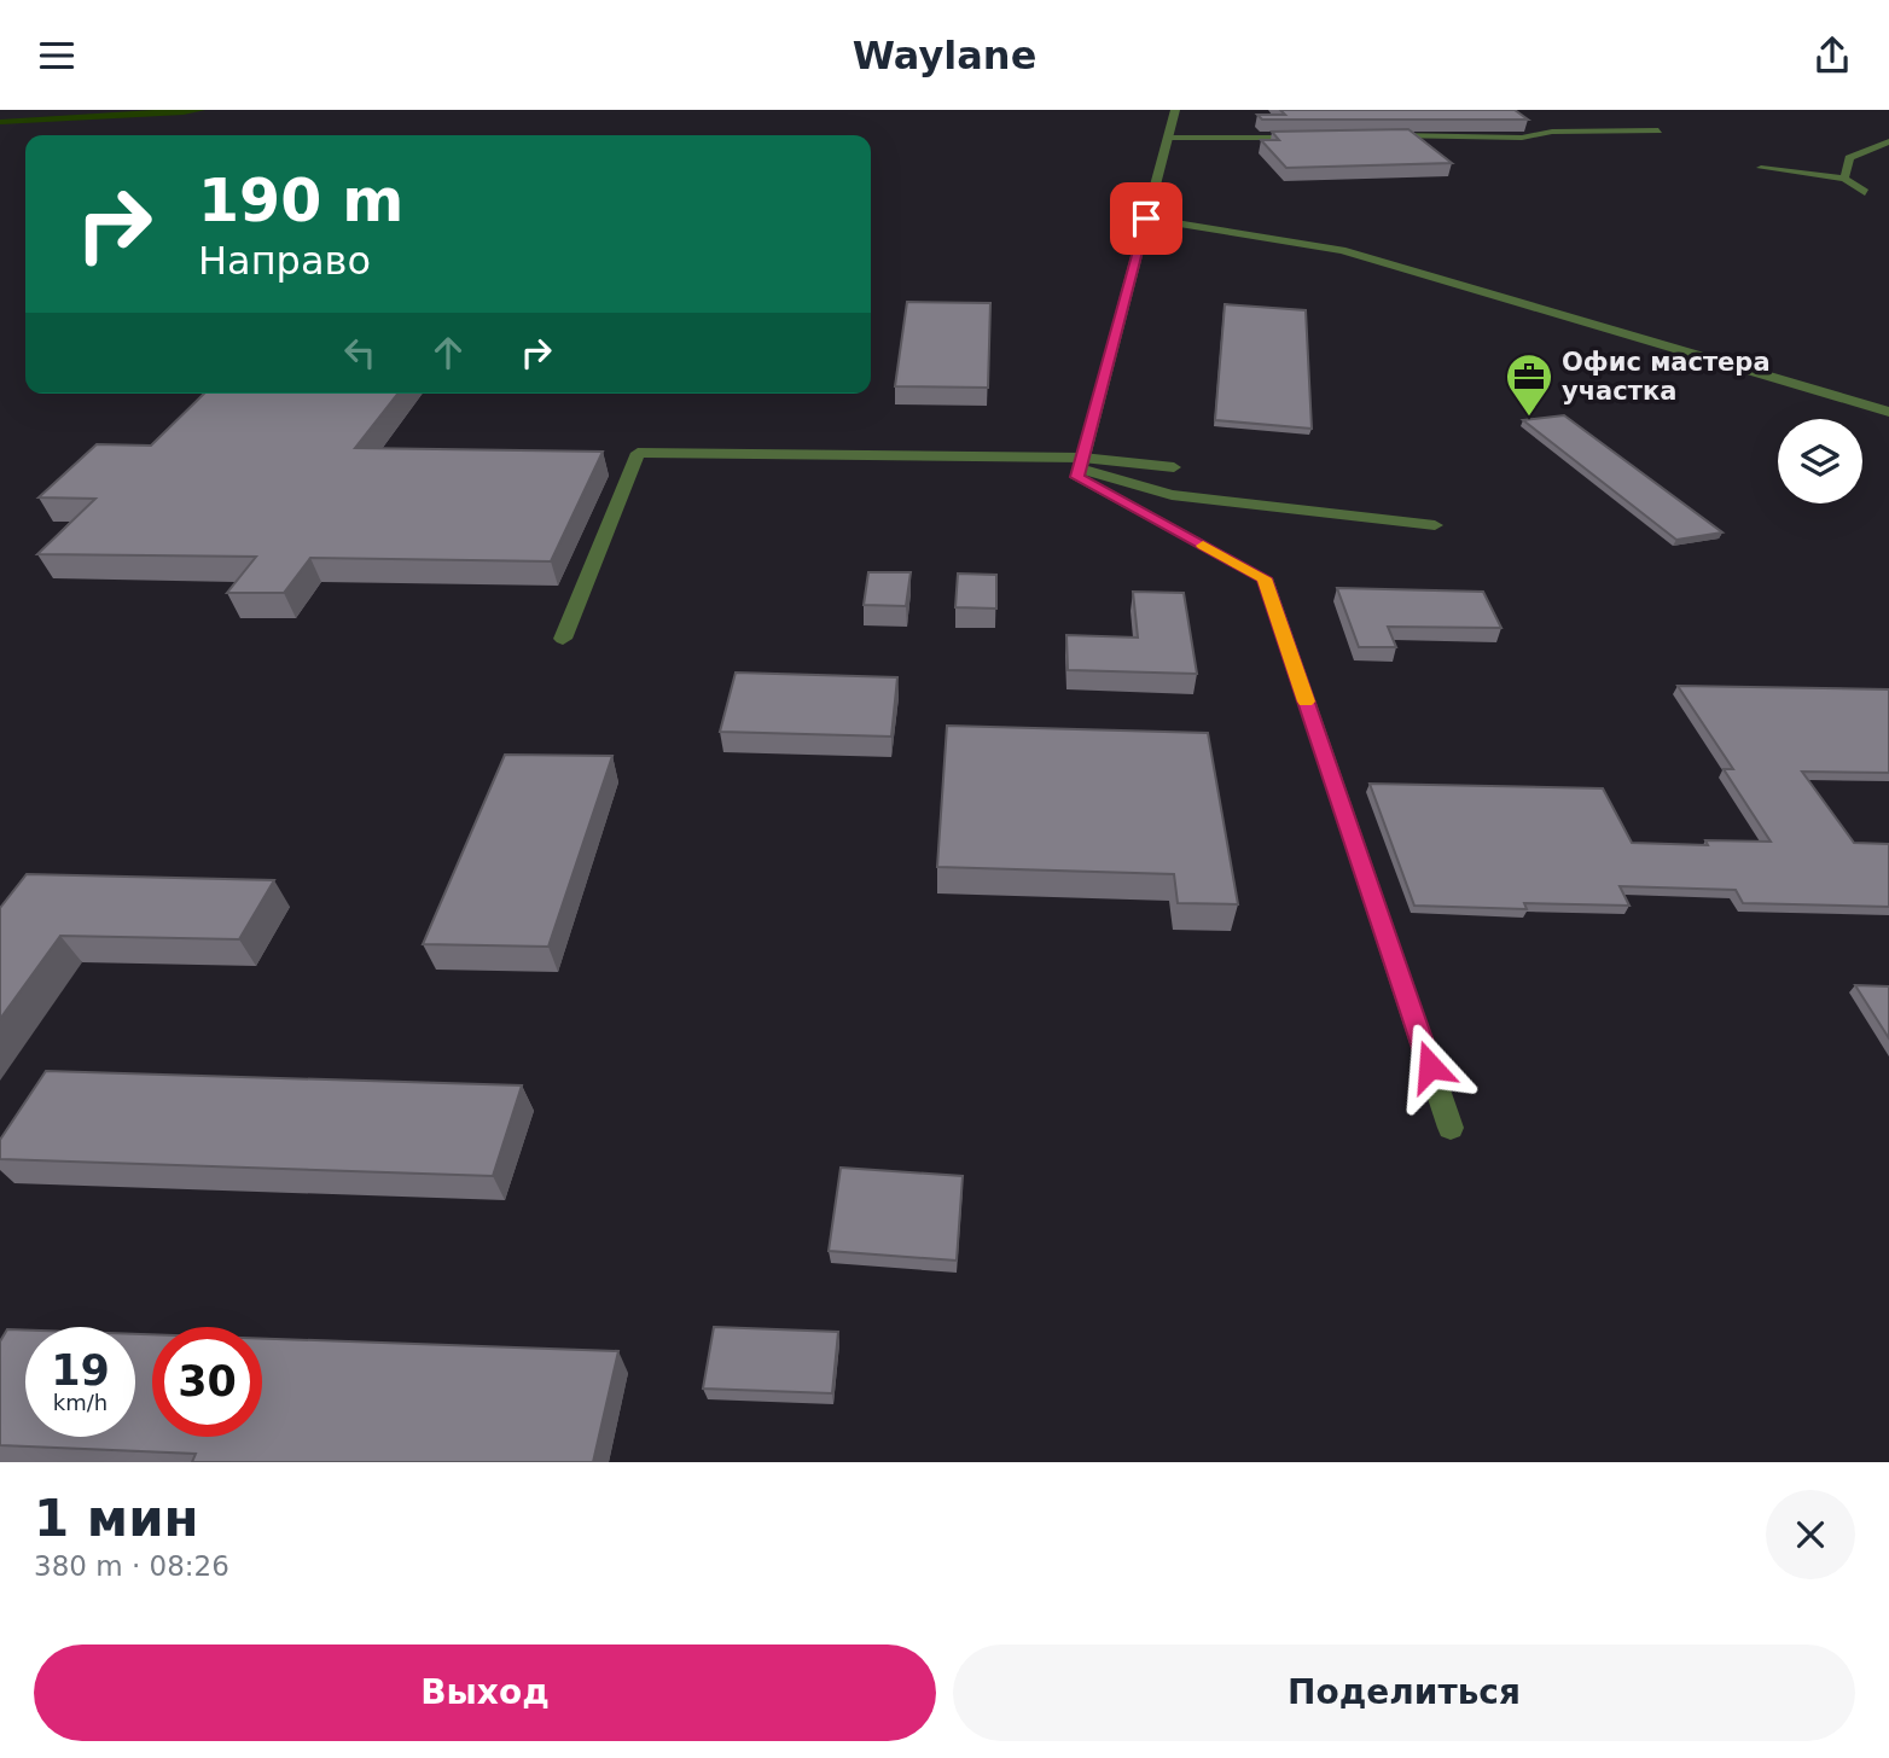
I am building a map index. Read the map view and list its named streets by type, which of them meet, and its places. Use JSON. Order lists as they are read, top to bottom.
{
  "places": {
    "office": ["Офис мастера участка"]
  },
  "page": {
    "header": "Waylane",
    "turn": ["190 m", "Направо"],
    "speed": "19 km/h",
    "limit": "30",
    "heading": ["1 мин", "380 m · 08:26"],
    "buttons": ["Выход", "Поделиться"]
  }
}
